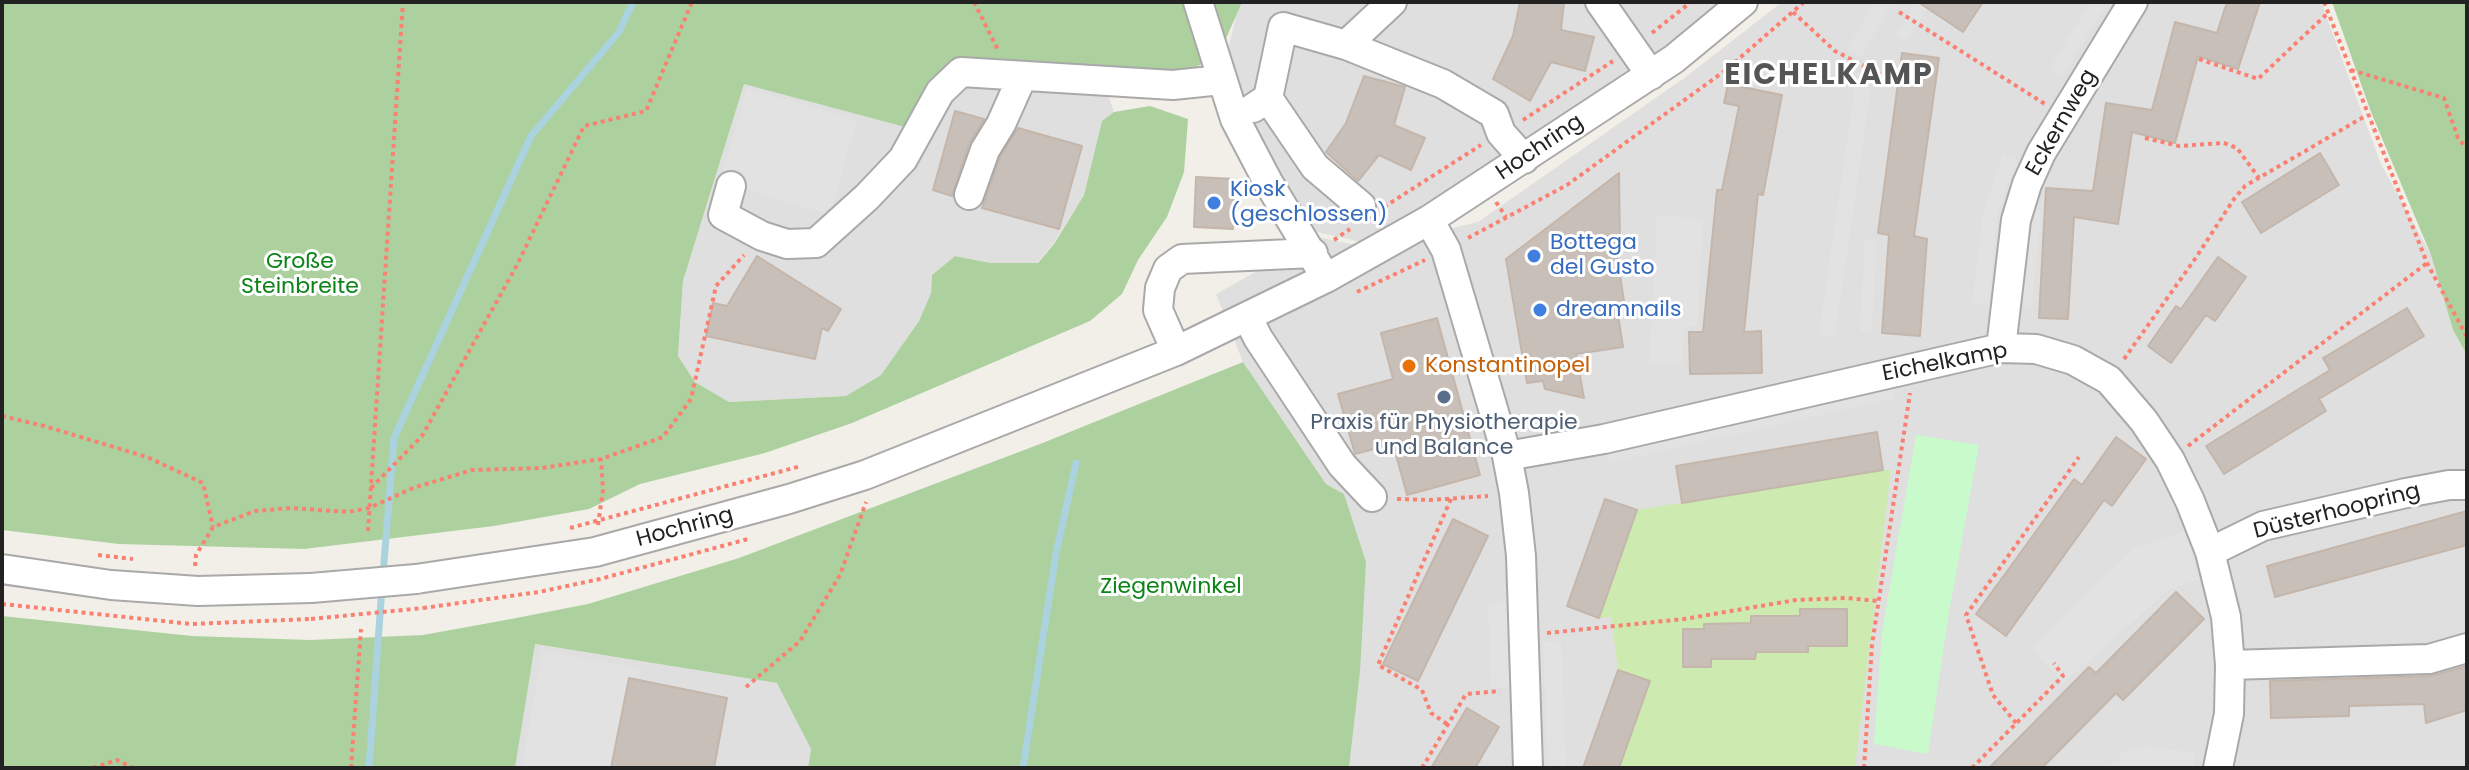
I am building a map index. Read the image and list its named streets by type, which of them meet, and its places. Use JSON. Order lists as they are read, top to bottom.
{
  "streets": {
    "street": [
      "Eckernweg",
      "Hochring",
      "Eichelkamp",
      "Düsterhoopring"
    ]
  },
  "crossings": [
    ["Eckernweg", "Eichelkamp"],
    ["Eichelkamp", "Düsterhoopring"]
  ],
  "districts": ["EICHELKAMP"],
  "parks": ["Große Steinbreite", "Ziegenwinkel"],
  "places": [
    "Kiosk (geschlossen)",
    "Bottega del Gusto",
    "dreamnails",
    "Konstantinopel",
    "Praxis für Physiotherapie und Balance"
  ]
}
